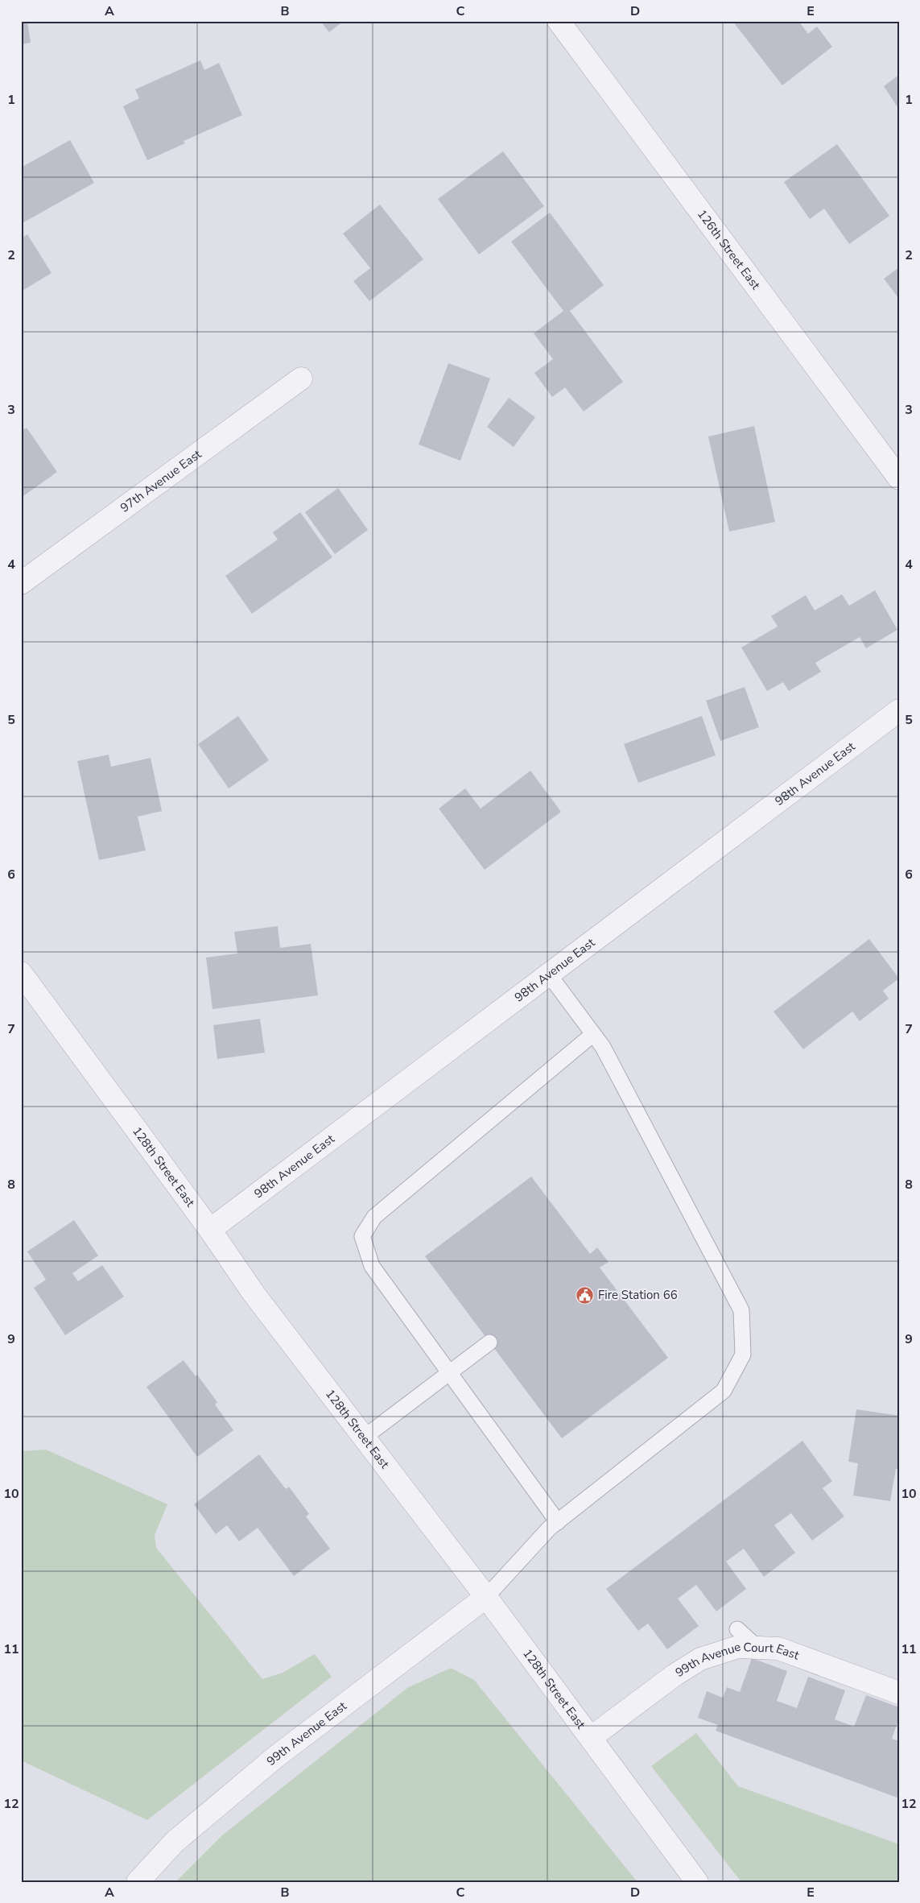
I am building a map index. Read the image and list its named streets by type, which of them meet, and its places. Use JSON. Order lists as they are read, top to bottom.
{
  "streets": {
    "street": [
      "126th Street East",
      "97th Avenue East",
      "98th Avenue East",
      "128th Street East",
      "99th Avenue Court East",
      "99th Avenue East"
    ]
  },
  "crossings": [
    ["98th Avenue East", "128th Street East"],
    ["128th Street East", "99th Avenue Court East"],
    ["128th Street East", "99th Avenue East"]
  ],
  "places": {
    "public building": ["Fire Station 66"]
  },
  "grid": {
    "columns": [
      "A",
      "B",
      "C",
      "D",
      "E"
    ],
    "rows": [
      "1",
      "2",
      "3",
      "4",
      "5",
      "6",
      "7",
      "8",
      "9",
      "10",
      "11",
      "12"
    ]
  }
}
